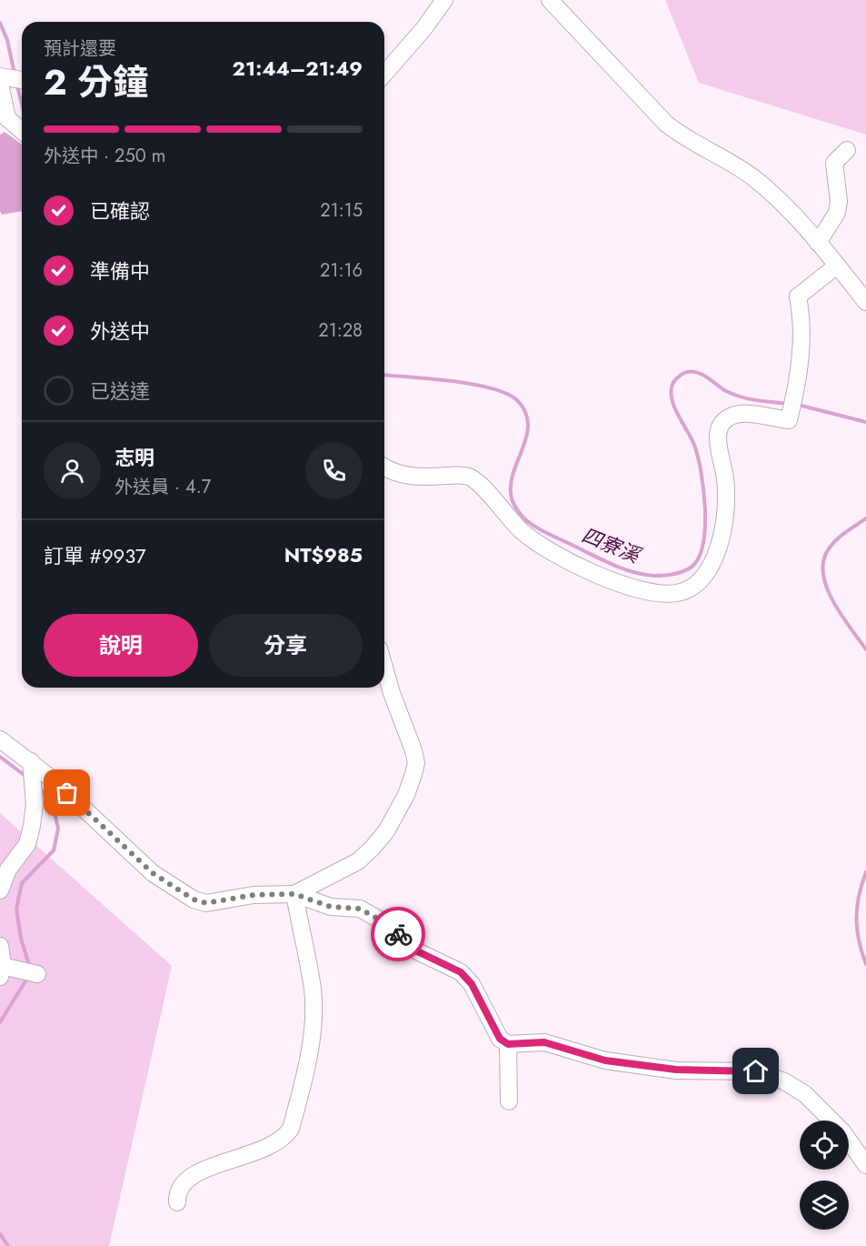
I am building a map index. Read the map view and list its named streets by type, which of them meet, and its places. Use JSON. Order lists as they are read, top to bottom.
{
  "water": ["四寮溪"],
  "page": {
    "heading": ["2 分鐘", "預計還要", "21:44–21:49"],
    "panel": [
      "志明",
      "外送員 · 4.7",
      "訂單 #9937",
      "NT$985"
    ],
    "bar": "外送中 · 250 m",
    "list": [
      ["已確認", "21:15"],
      ["準備中", "21:16"],
      ["外送中", "21:28"],
      "已送達"
    ],
    "buttons": ["說明", "分享"]
  }
}
